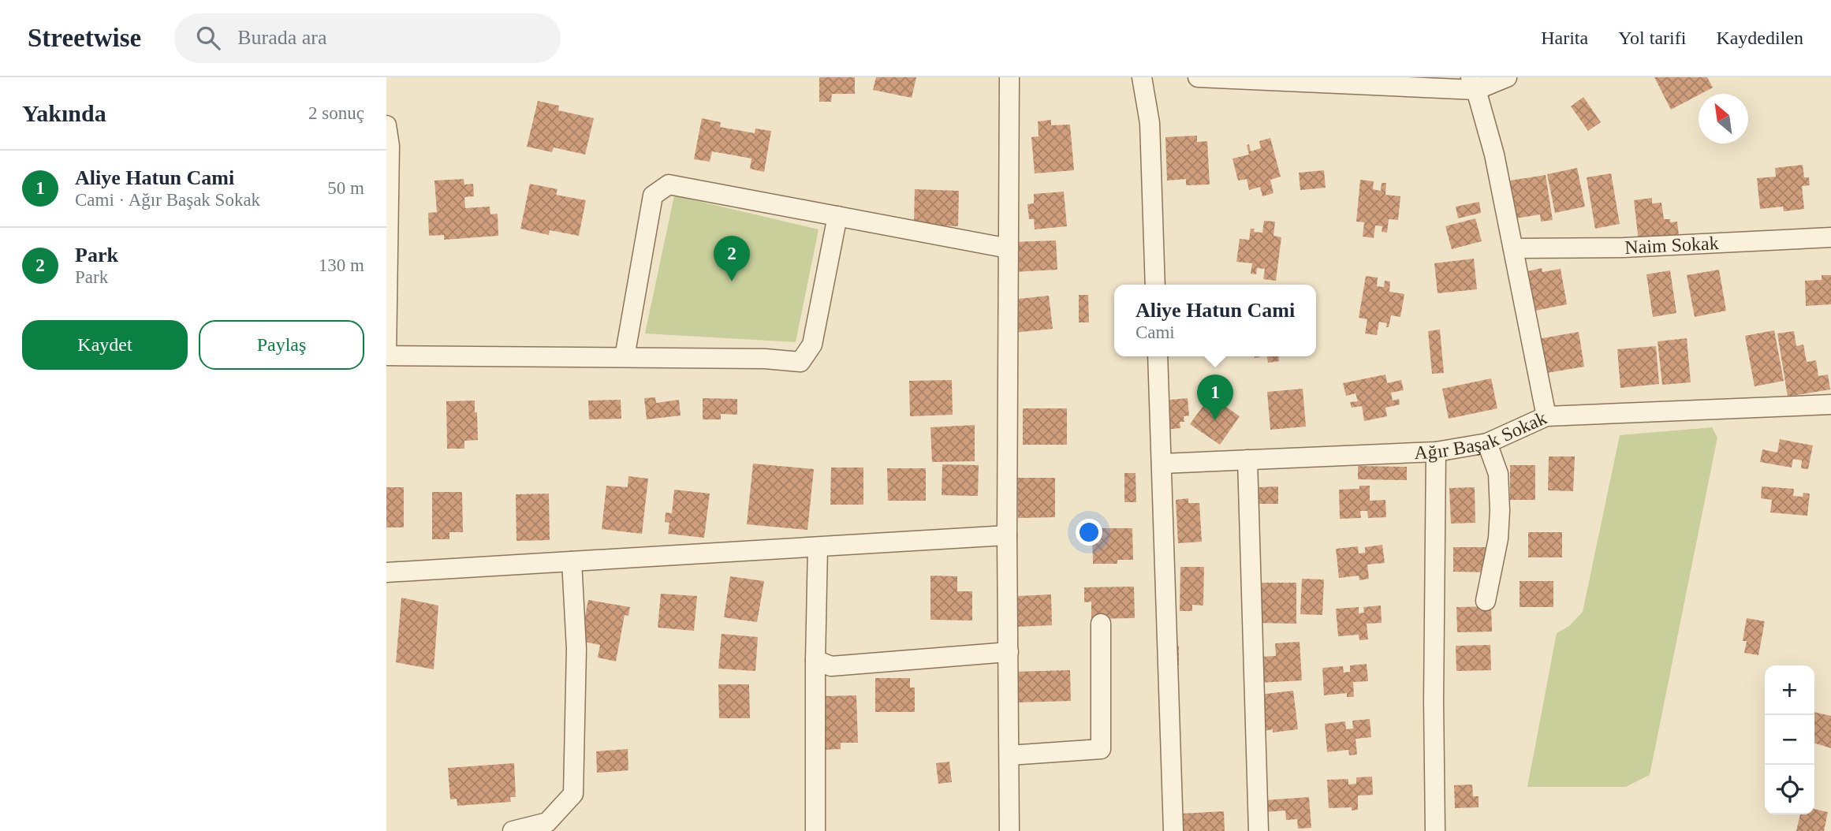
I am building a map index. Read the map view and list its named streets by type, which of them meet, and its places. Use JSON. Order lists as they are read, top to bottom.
{
  "streets": {
    "street": ["Naim Sokak", "Ağır Başak Sokak"]
  },
  "north": "top left",
  "page": {
    "header": "Streetwise",
    "search": "Burada ara",
    "nav": ["Harita", "Yol tarifi", "Kaydedilen"],
    "heading": ["Yakında", "2 sonuç"],
    "list": [
      {
        "mark": "1",
        "name": "Aliye Hatun Cami",
        "note": "Cami · Ağır Başak Sokak",
        "value": "50 m"
      },
      {
        "mark": "2",
        "name": "Park",
        "note": "Park",
        "value": "130 m"
      }
    ],
    "pins": ["2", "1"],
    "popup": ["Aliye Hatun Cami", "Cami"],
    "buttons": ["Kaydet", "Paylaş"],
    "map_buttons": ["+", "−"]
  }
}
